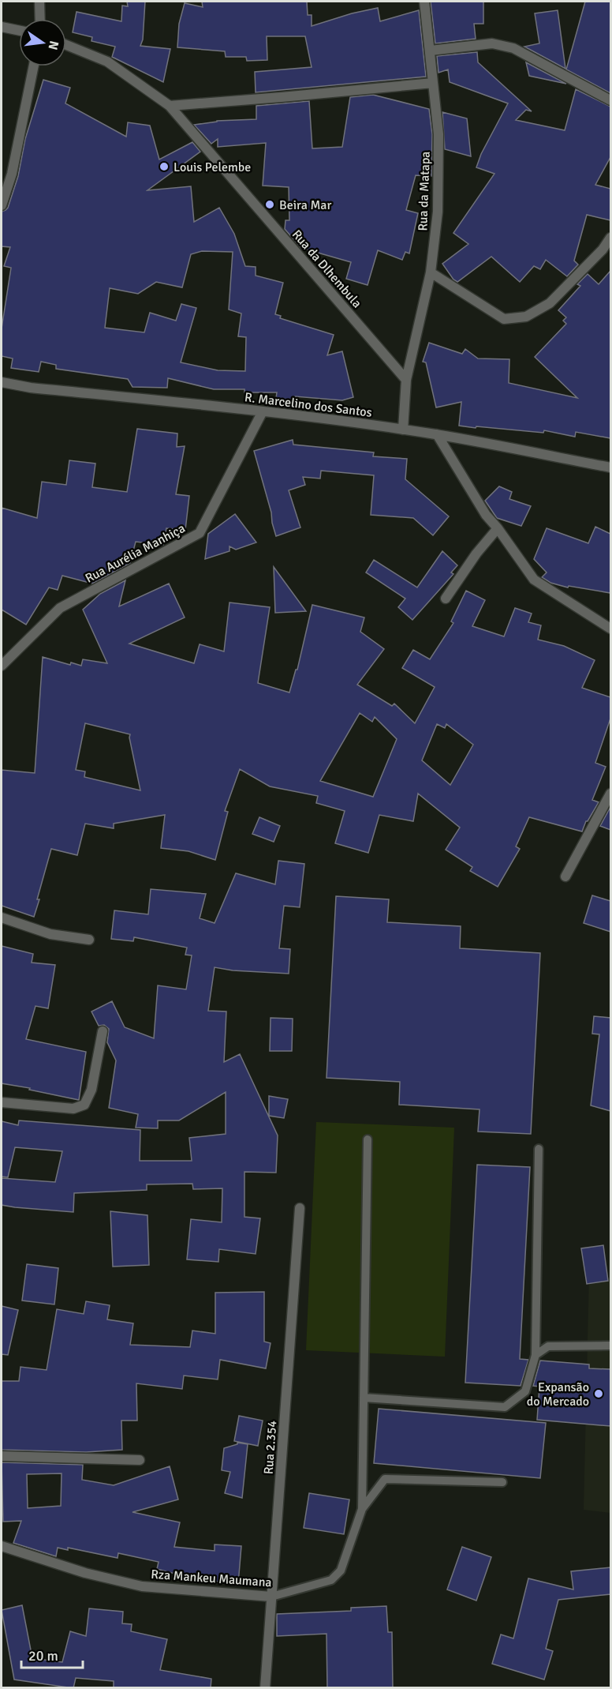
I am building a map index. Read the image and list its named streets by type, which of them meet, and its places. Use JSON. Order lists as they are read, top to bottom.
{
  "streets": {
    "street": [
      "Rua da Matapa",
      "Rua da Dlhembula",
      "R. Marcelino dos Santos",
      "Rua Aurélia Manhiça",
      "Rua 2.354",
      "Rza Mankeu Maumana"
    ]
  },
  "crossings": [
    ["Rua da Matapa", "Rua da Dlhembula"],
    ["R. Marcelino dos Santos", "Rua Aurélia Manhiça"],
    ["Rua 2.354", "Rza Mankeu Maumana"]
  ],
  "places": ["Louis Pelembe", "Beira Mar", "Expansão do Mercado"],
  "scale_bar": "20 m",
  "north": "right"
}
